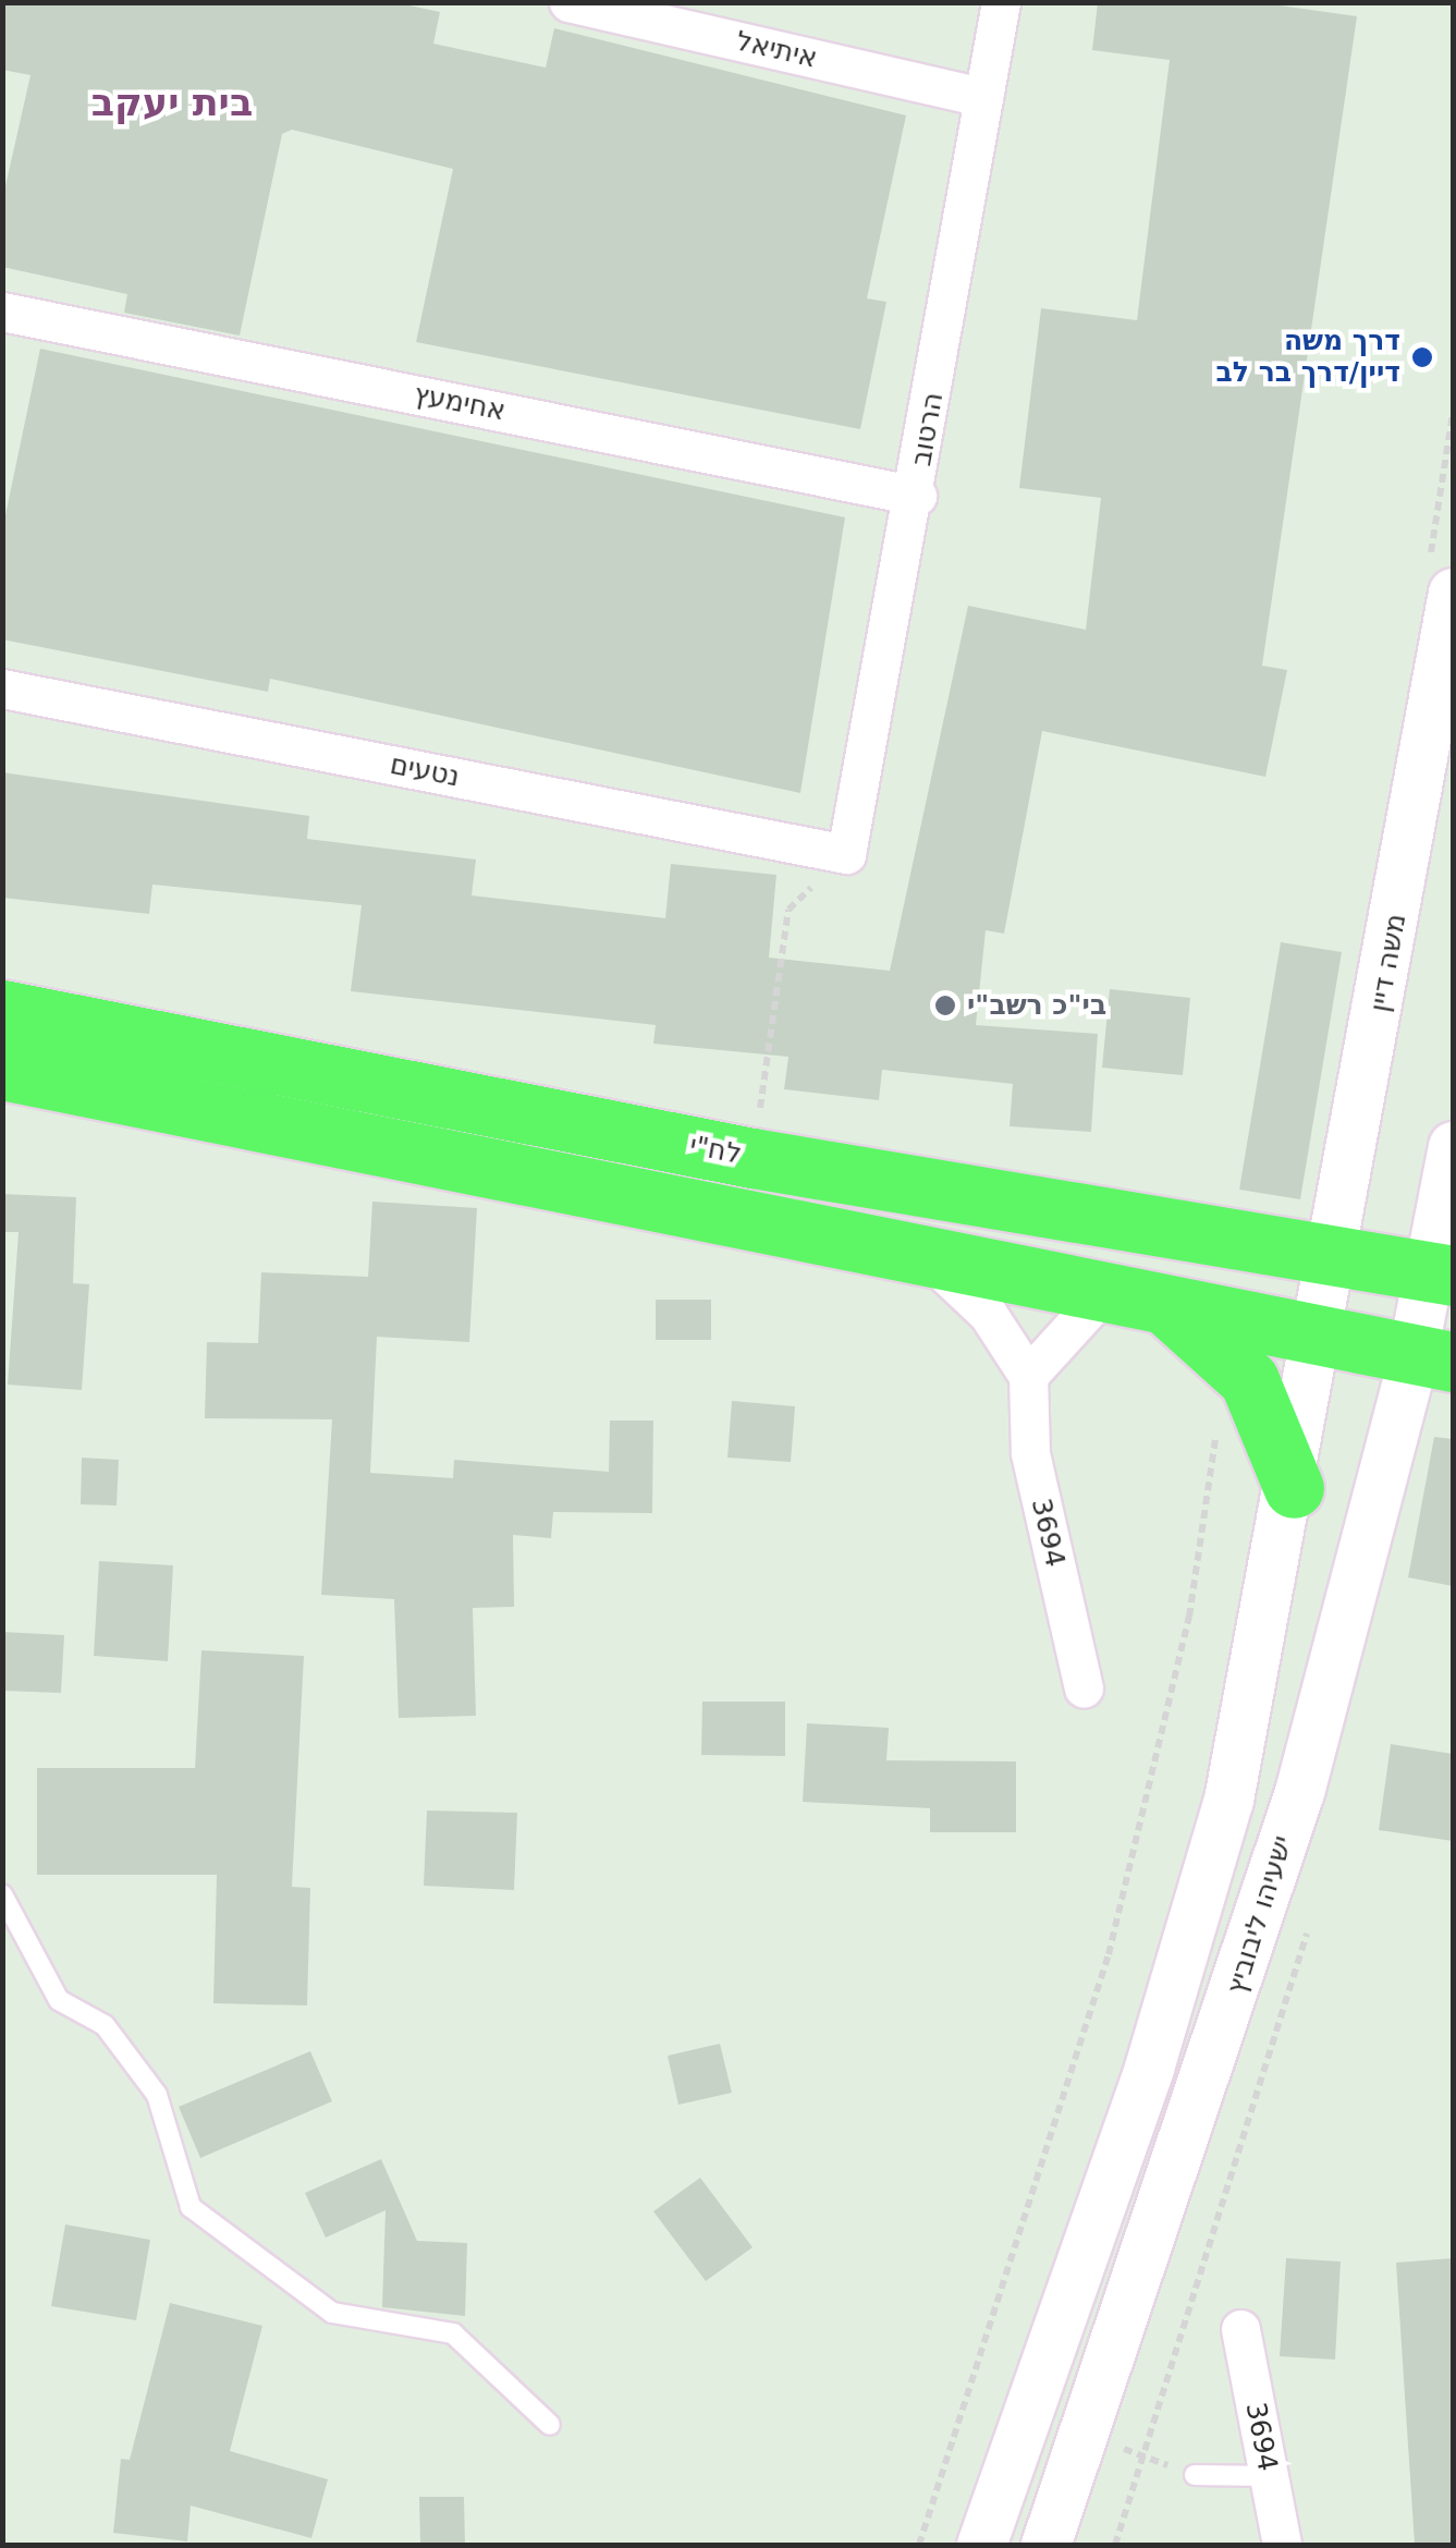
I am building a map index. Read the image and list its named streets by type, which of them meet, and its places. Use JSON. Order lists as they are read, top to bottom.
{
  "streets": {
    "main road": ["לח\"י"],
    "street": [
      "איתיאל",
      "אחימעץ",
      "הרטוב",
      "נטעים",
      "משה דיין",
      "3694",
      "ישעיהו ליבוביץ"
    ]
  },
  "crossings": [
    ["איתיאל", "הרטוב"],
    ["אחימעץ", "הרטוב"],
    ["הרטוב", "נטעים"],
    ["משה דיין", "לח\"י"],
    ["לח\"י", "ישעיהו ליבוביץ"]
  ],
  "districts": ["בית יעקב"],
  "places": ["דרך משה דיין/דרך בר לב", "בי\"כ רשב\"י"]
}
